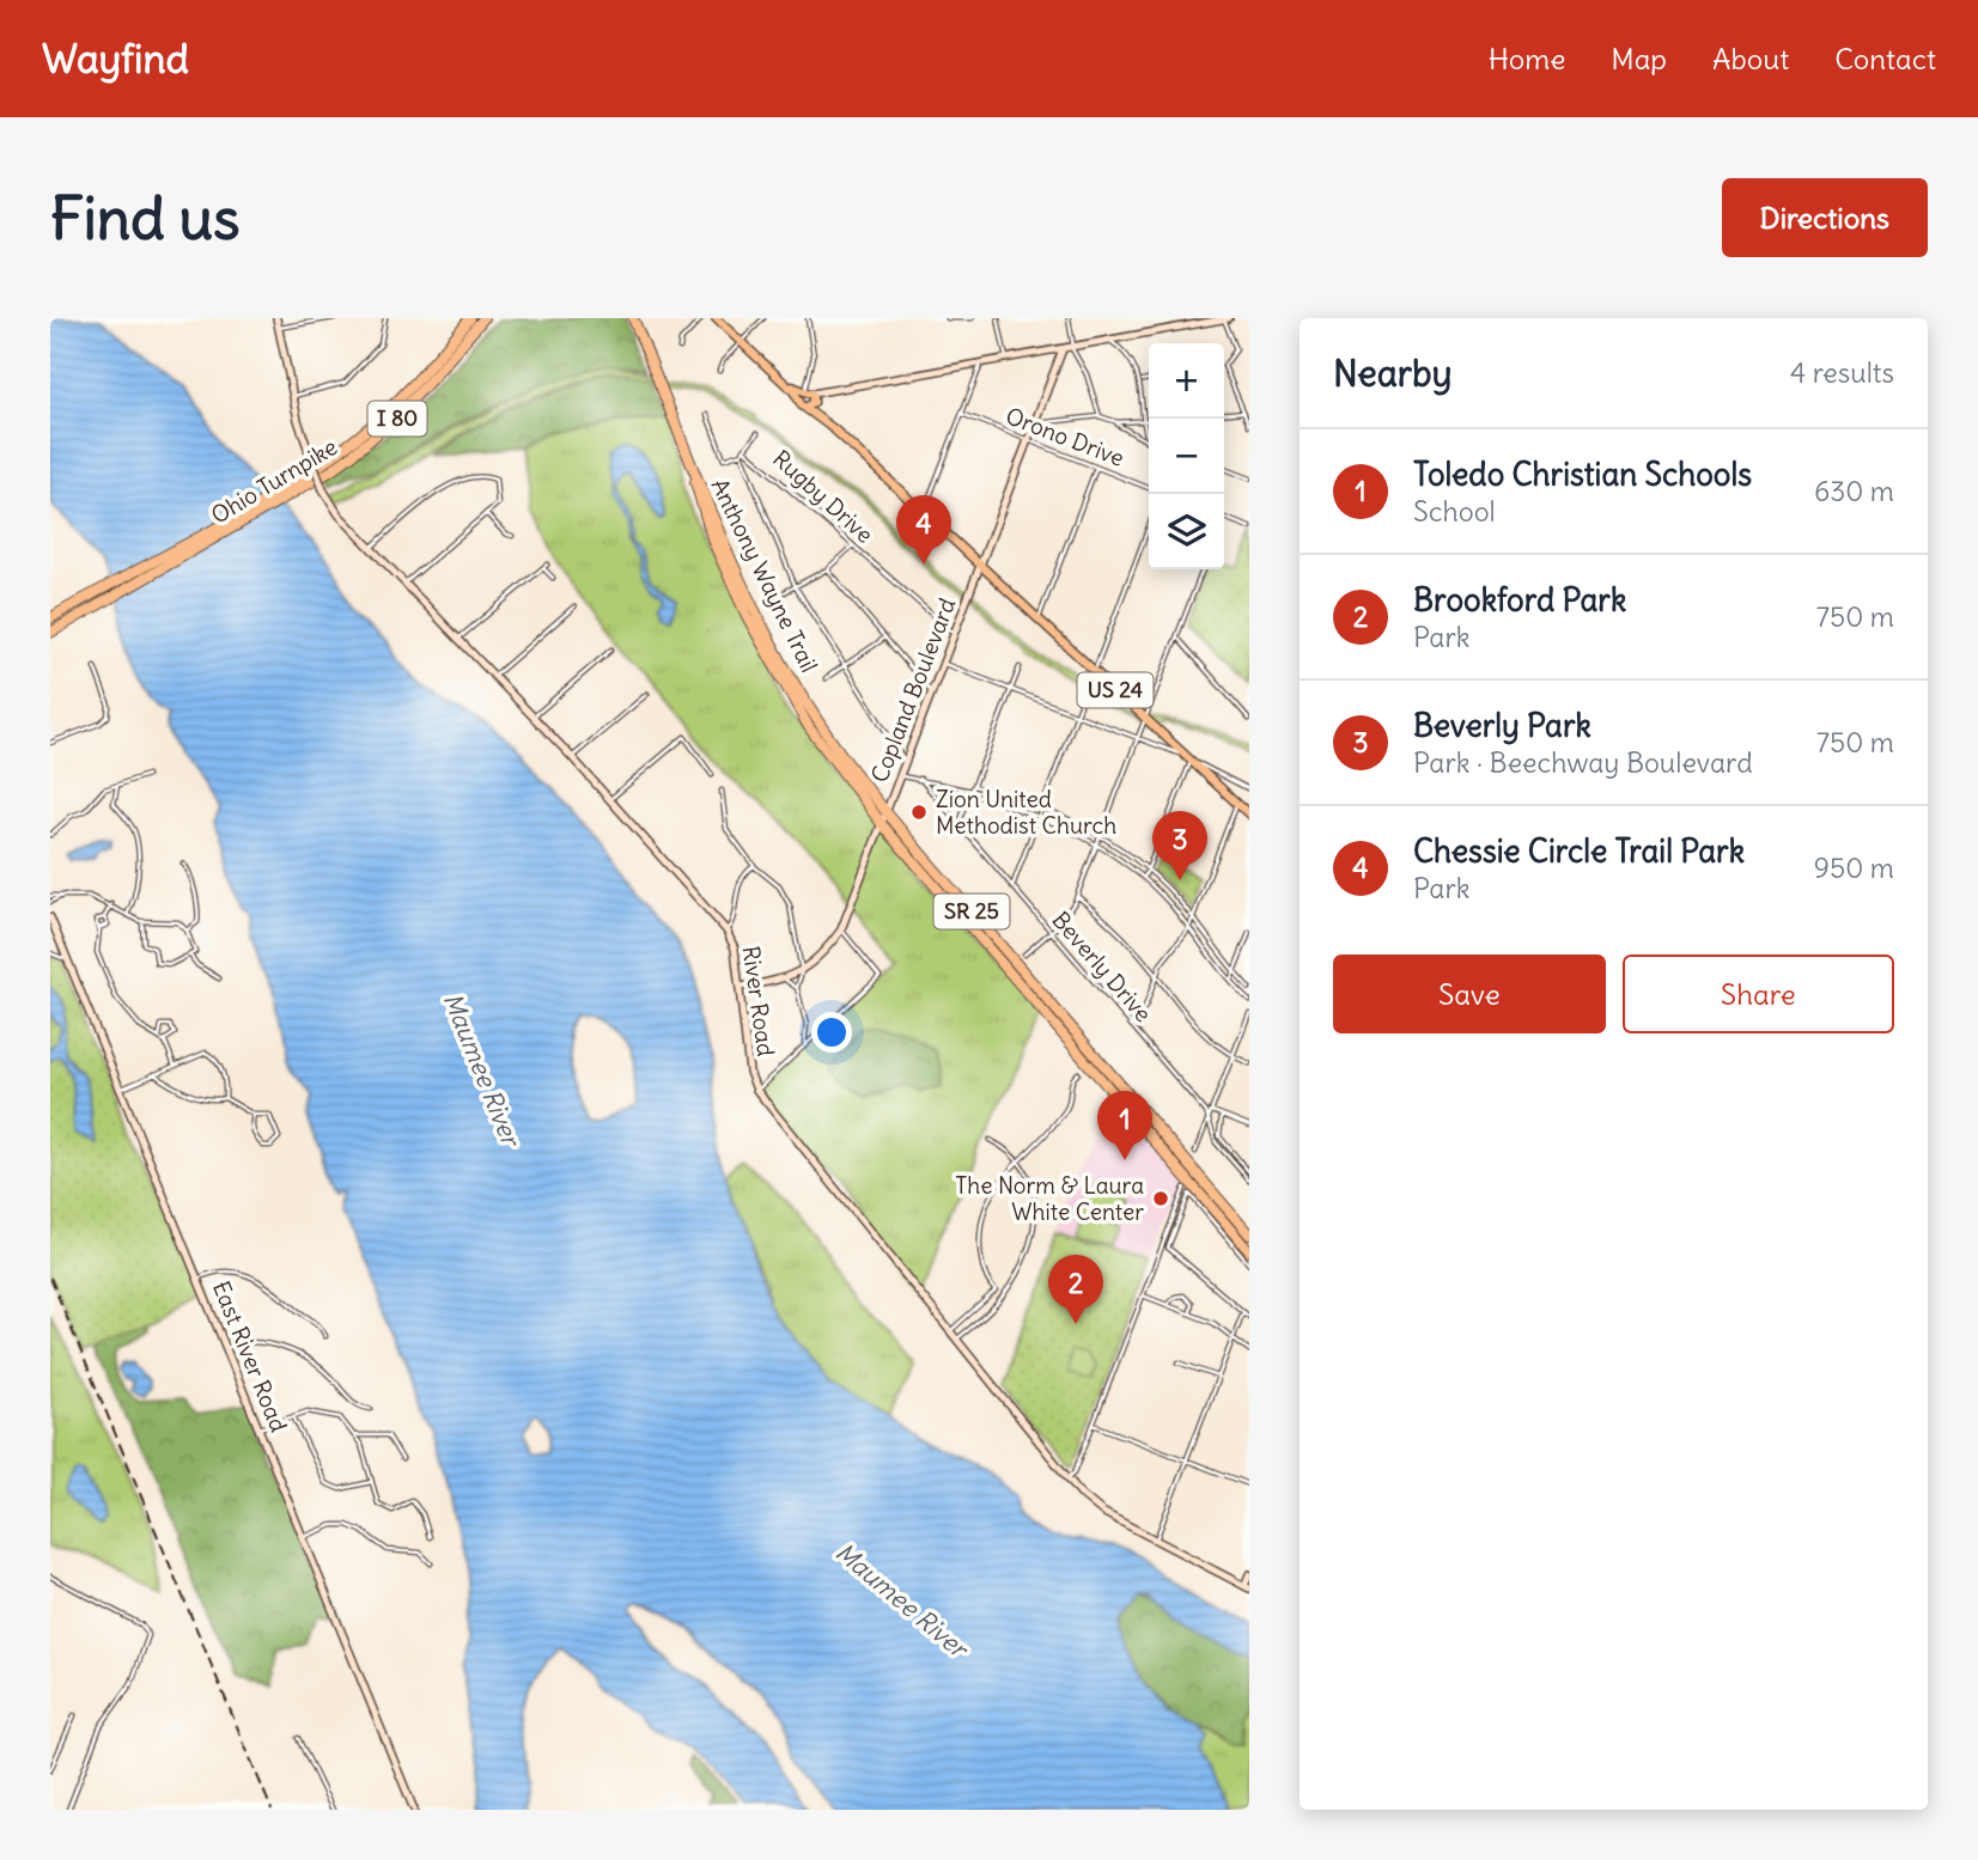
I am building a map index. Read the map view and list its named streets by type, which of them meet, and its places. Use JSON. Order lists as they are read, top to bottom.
{
  "streets": {
    "highway": [
      "I 80",
      "Ohio Turnpike",
      "Anthony Wayne Trail",
      "SR 25"
    ],
    "main road": ["US 24"],
    "street": [
      "Orono Drive",
      "Rugby Drive",
      "Copland Boulevard",
      "Beverly Drive",
      "River Road",
      "East River Road"
    ]
  },
  "crossings": [
    ["Orono Drive", "Copland Boulevard"],
    ["Rugby Drive", "Copland Boulevard"],
    ["Anthony Wayne Trail", "Copland Boulevard"],
    ["Copland Boulevard", "US 24"],
    ["Copland Boulevard", "River Road"]
  ],
  "water": ["Maumee River"],
  "places": ["Zion United Methodist Church", "The Norm & Laura White Center"],
  "page": {
    "header": "Wayfind",
    "nav": [
      "Home",
      "Map",
      "About",
      "Contact"
    ],
    "buttons": [
      "Directions",
      ["Save", "Share"]
    ],
    "title": "Find us",
    "heading": ["Nearby", "4 results"],
    "map_buttons": ["+", "−"],
    "list": [
      {
        "mark": "1",
        "name": "Toledo Christian Schools",
        "note": "School",
        "value": "630 m"
      },
      {
        "mark": "2",
        "name": "Brookford Park",
        "note": "Park",
        "value": "750 m"
      },
      {
        "mark": "3",
        "name": "Beverly Park",
        "note": "Park · Beechway Boulevard",
        "value": "750 m"
      },
      {
        "mark": "4",
        "name": "Chessie Circle Trail Park",
        "note": "Park",
        "value": "950 m"
      }
    ],
    "pins": [
      "4",
      "3",
      "1",
      "2"
    ]
  }
}
